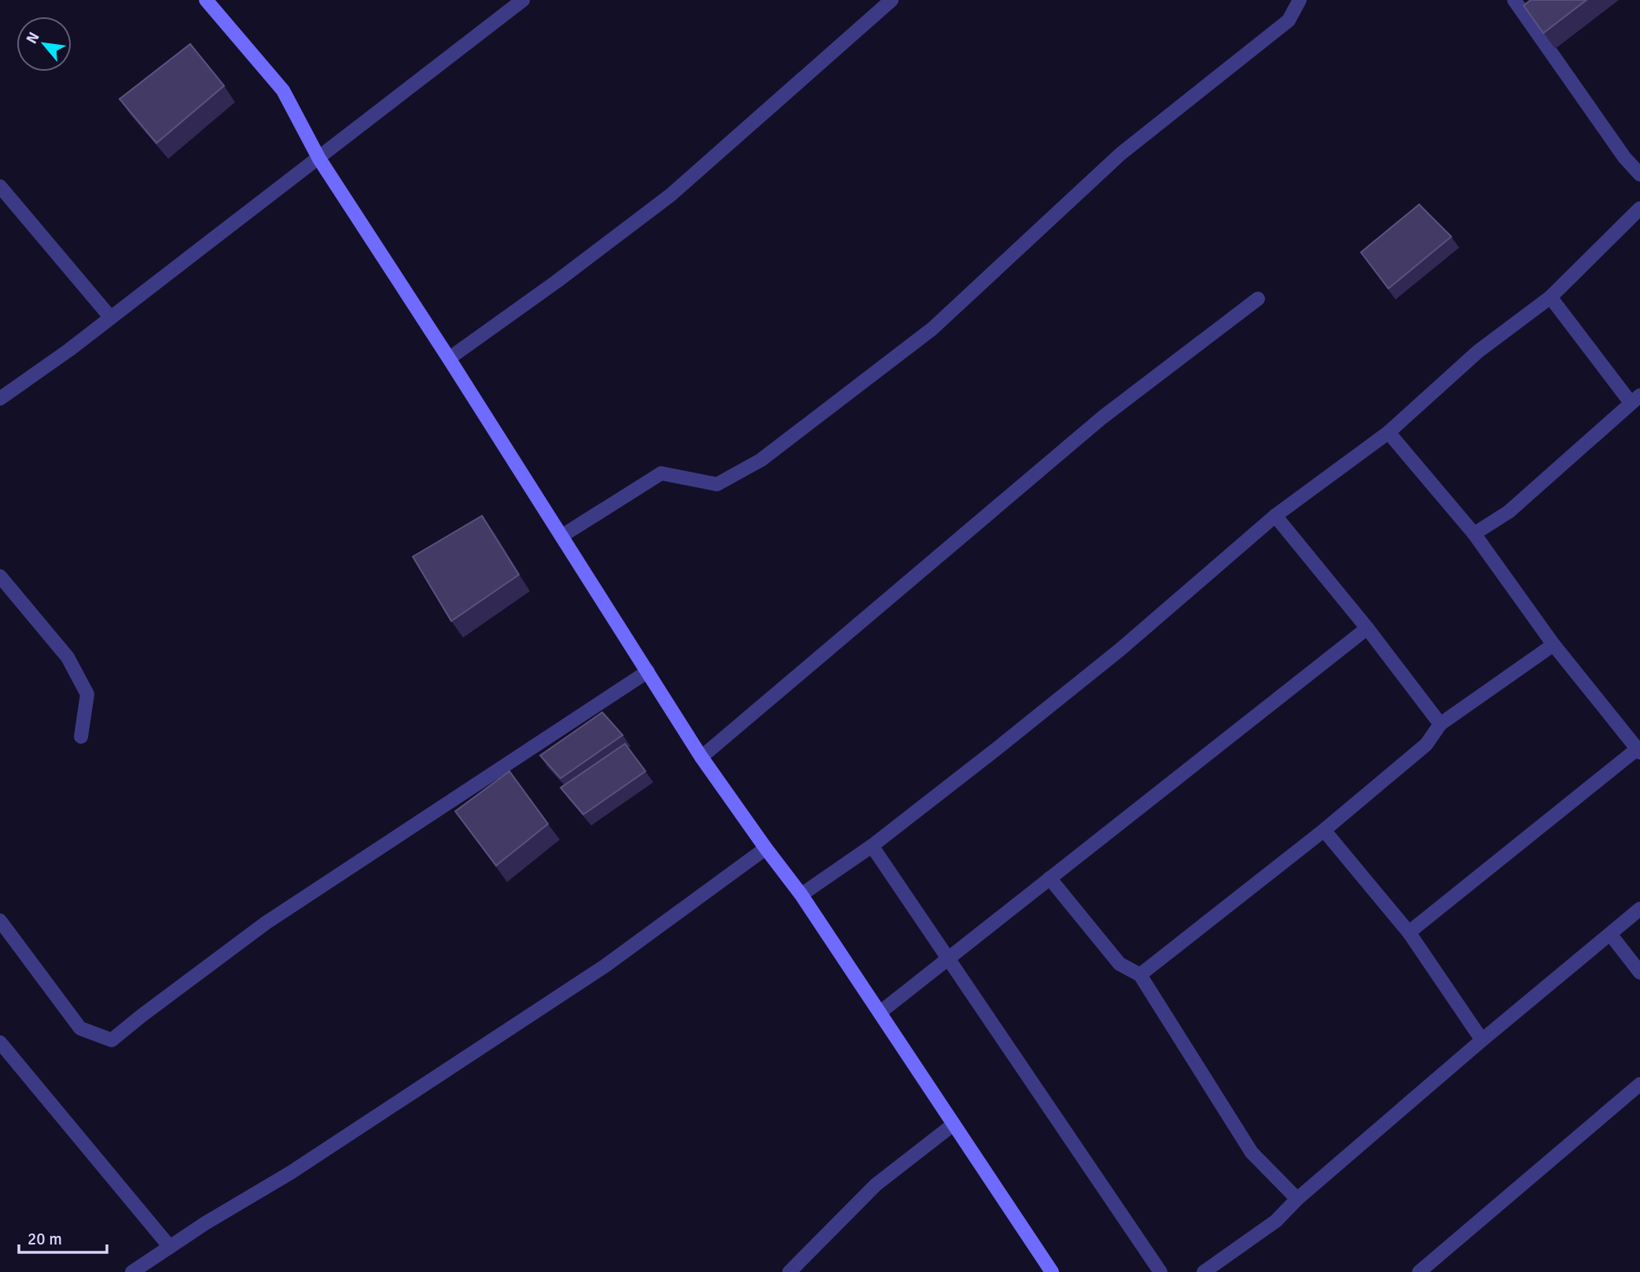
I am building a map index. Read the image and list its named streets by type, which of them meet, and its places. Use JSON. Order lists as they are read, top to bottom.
{
  "scale_bar": "20 m",
  "north": "top left"
}
